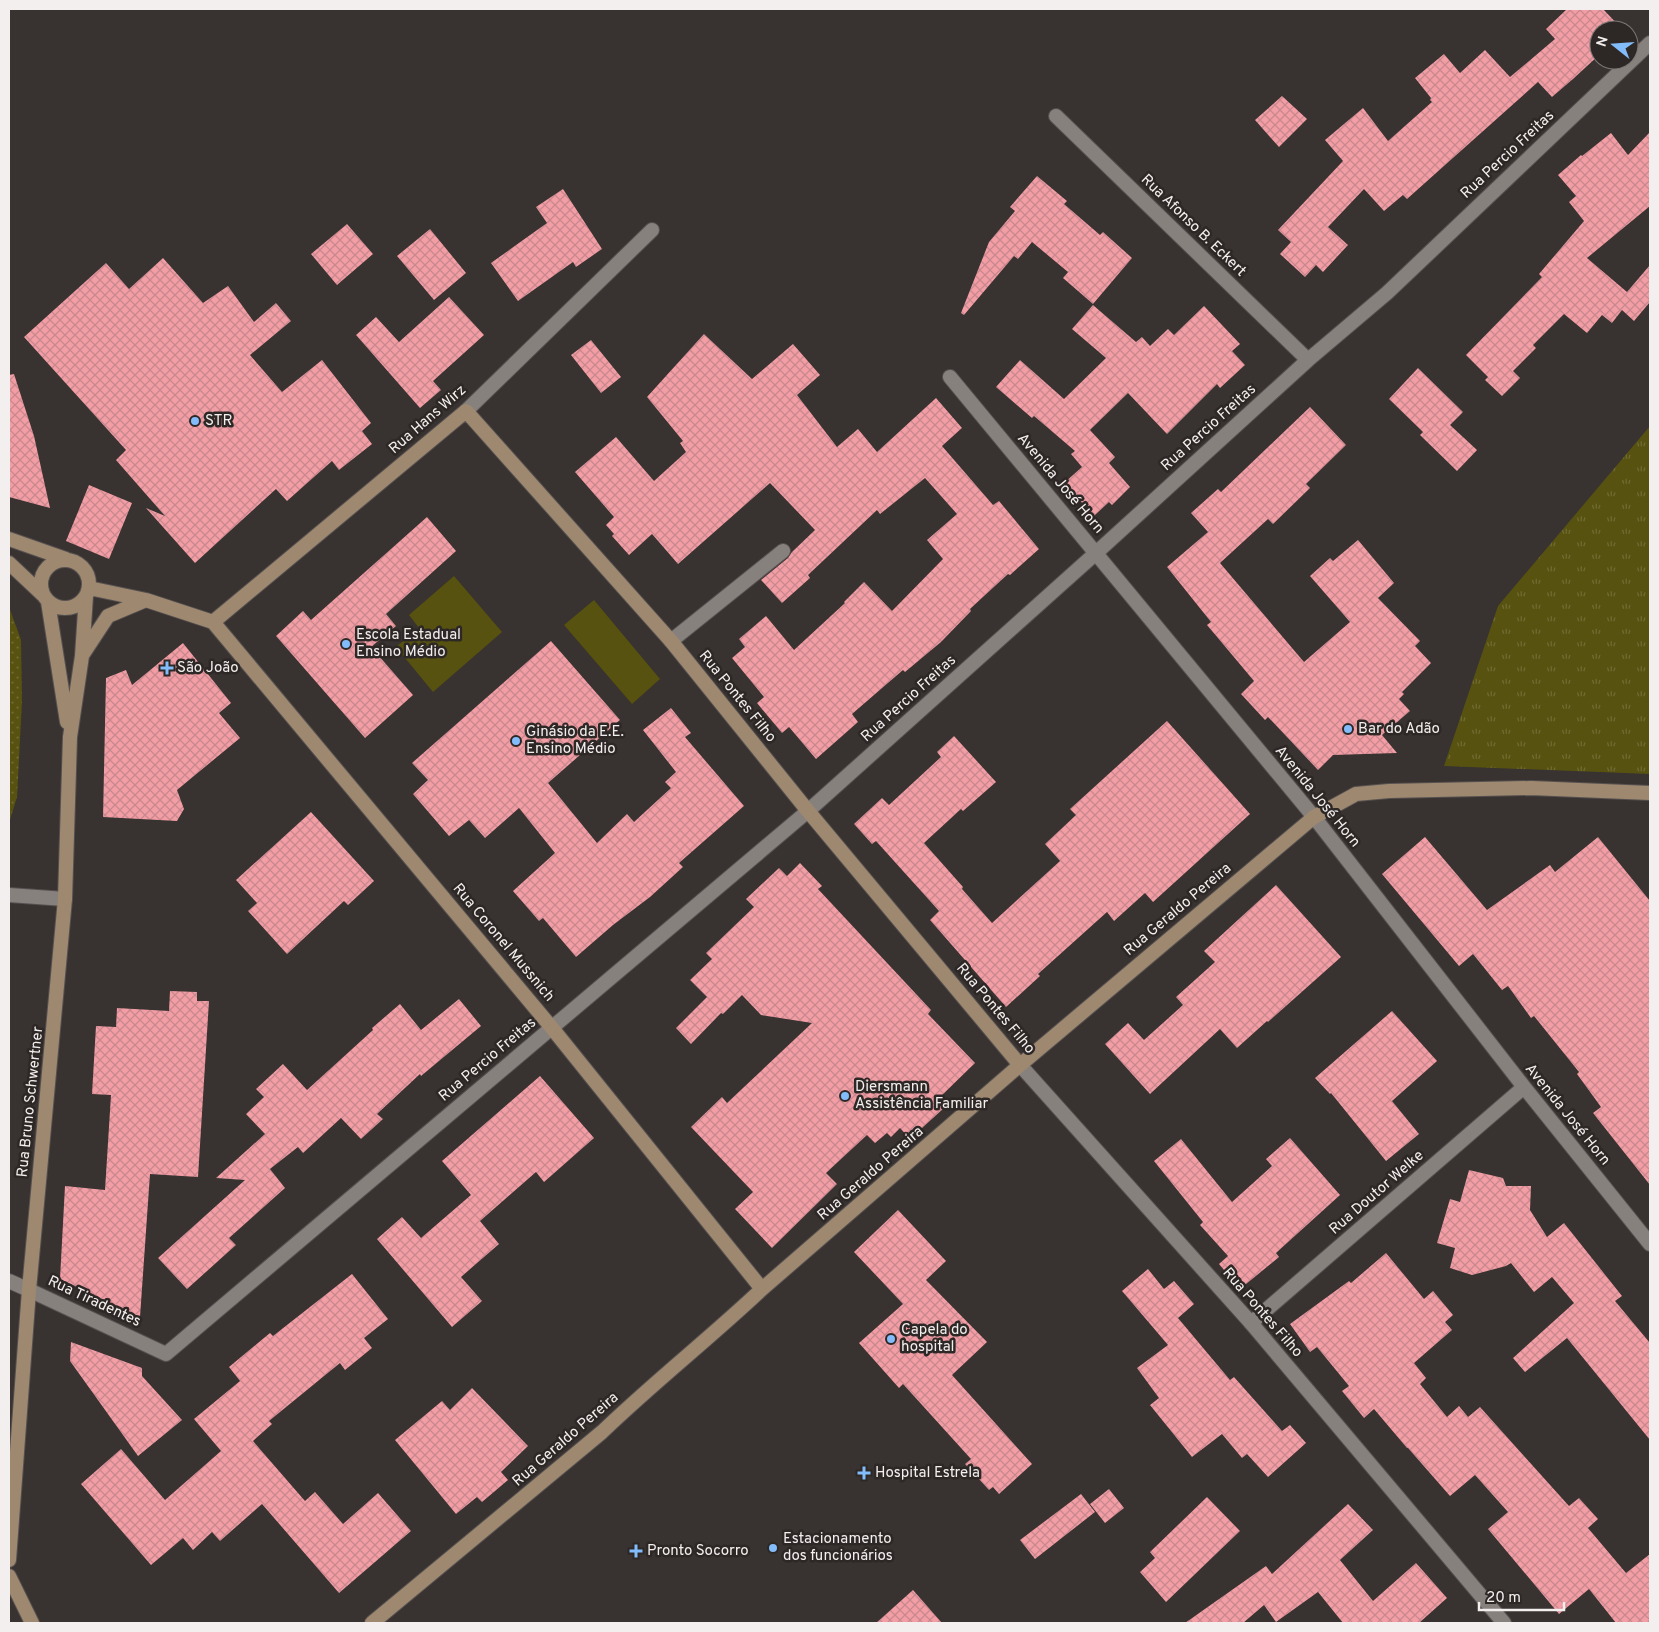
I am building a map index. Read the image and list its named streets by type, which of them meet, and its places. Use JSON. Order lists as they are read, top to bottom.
{
  "streets": {
    "main road": [
      "Rua Hans Wirz",
      "Rua Pontes Filho",
      "Rua Geraldo Pereira",
      "Rua Coronel Mussnich",
      "Rua Bruno Schwertner"
    ],
    "street": [
      "Rua Percio Freitas",
      "Rua Afonso B. Eckert",
      "Avenida José Horn",
      "Rua Doutor Welke",
      "Rua Tiradentes"
    ]
  },
  "crossings": [
    ["Rua Percio Freitas", "Rua Afonso B. Eckert"],
    ["Rua Percio Freitas", "Avenida José Horn"],
    ["Rua Percio Freitas", "Rua Pontes Filho"],
    ["Rua Percio Freitas", "Rua Coronel Mussnich"],
    ["Rua Percio Freitas", "Rua Tiradentes"],
    ["Rua Hans Wirz", "Rua Pontes Filho"],
    ["Rua Hans Wirz", "Rua Coronel Mussnich"],
    ["Avenida José Horn", "Rua Geraldo Pereira"],
    ["Avenida José Horn", "Rua Doutor Welke"],
    ["Rua Pontes Filho", "Rua Geraldo Pereira"],
    ["Rua Pontes Filho", "Rua Doutor Welke"],
    ["Rua Geraldo Pereira", "Rua Coronel Mussnich"],
    ["Rua Bruno Schwertner", "Rua Tiradentes"]
  ],
  "places": {
    "other": [
      "STR",
      "Escola Estadual Ensino Médio",
      "Bar do Adão",
      "Ginásio da E.E. Ensino Médio",
      "Diersmann Assistência Familiar",
      "Capela do hospital",
      "Estacionamento dos funcionários"
    ],
    "health": ["São João", "Hospital Estrela", "Pronto Socorro"]
  },
  "scale_bar": "20 m",
  "north": "left"
}
